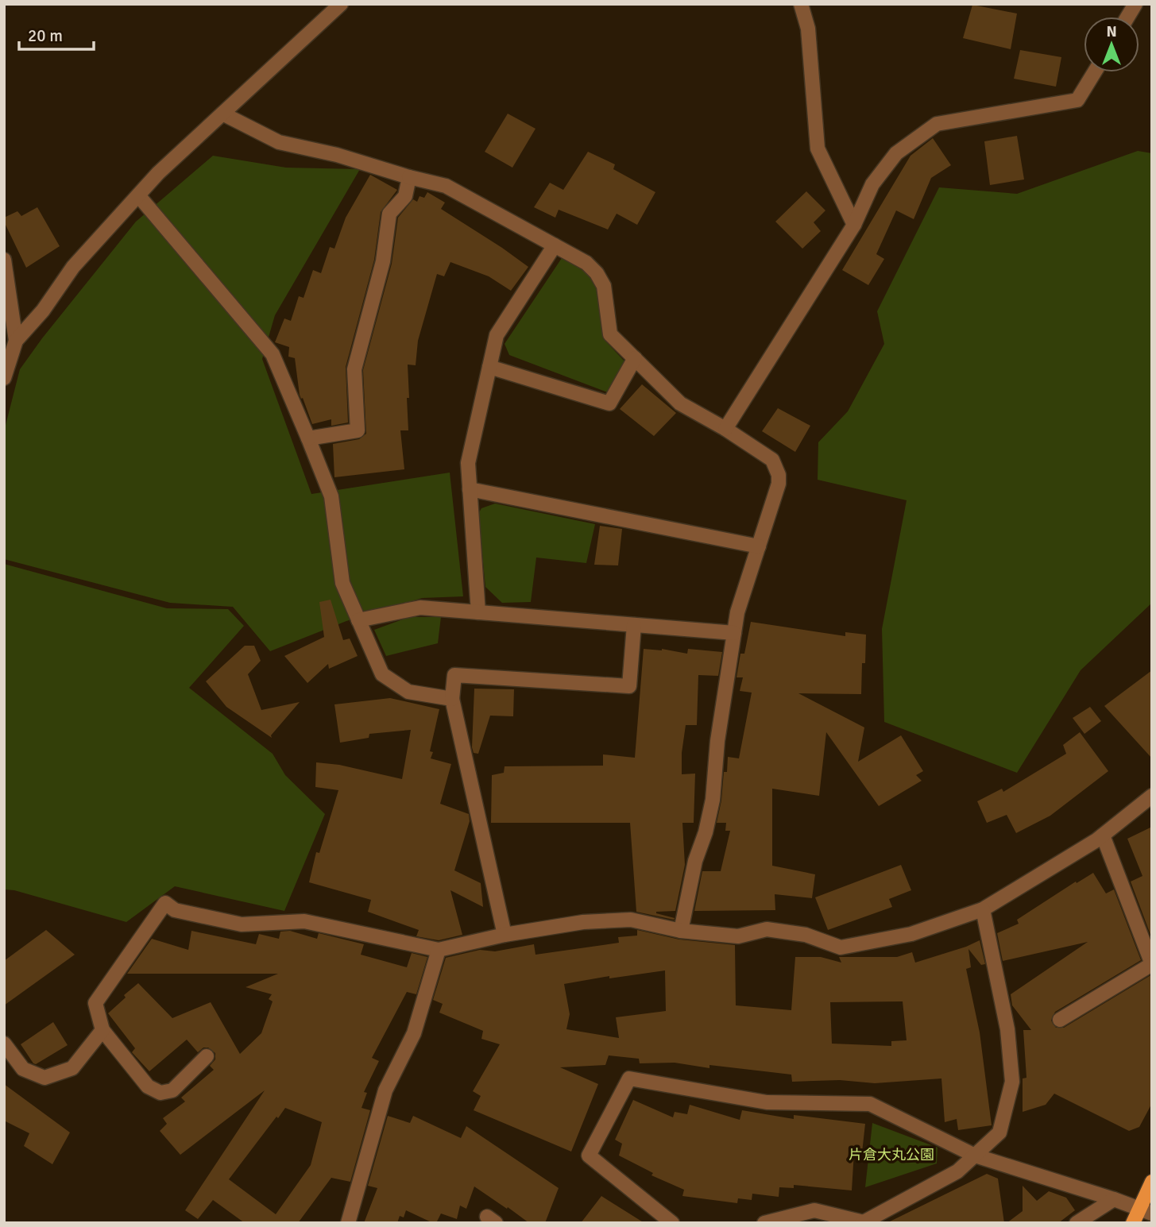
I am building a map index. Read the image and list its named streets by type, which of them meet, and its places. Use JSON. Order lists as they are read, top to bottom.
{
  "parks": ["片倉大丸公園"],
  "scale_bar": "20 m",
  "north": "top"
}
